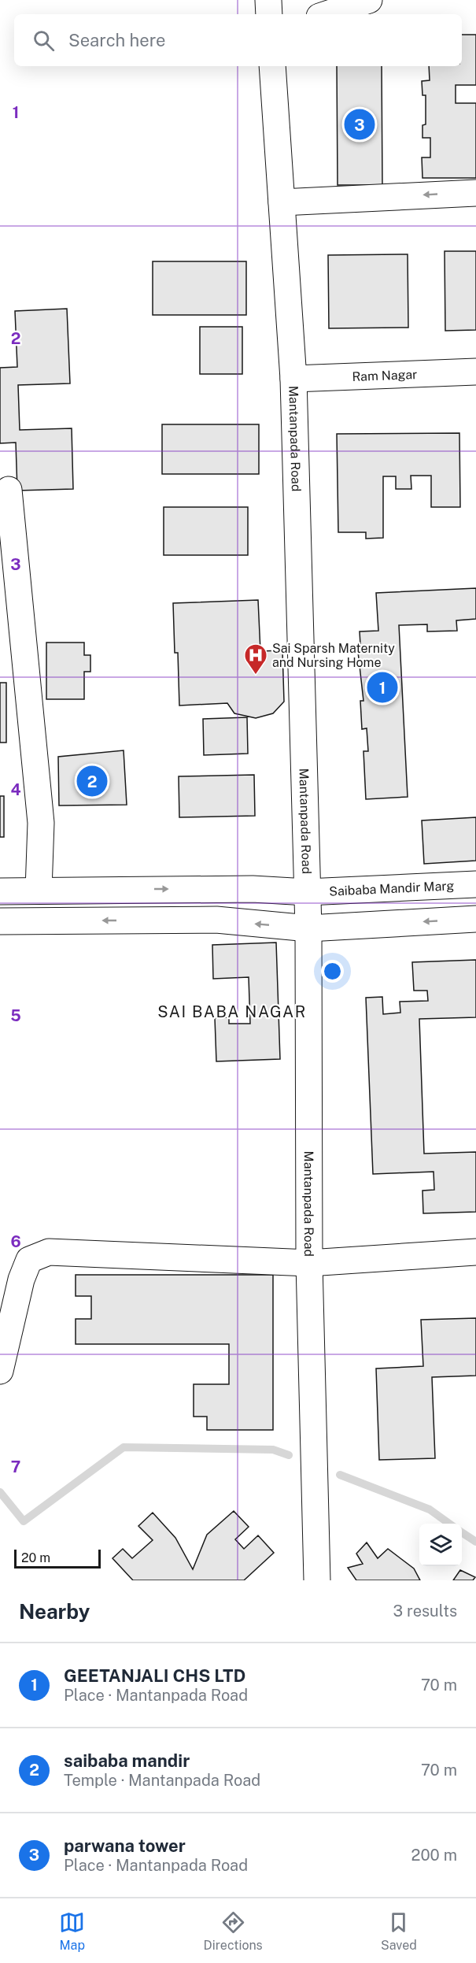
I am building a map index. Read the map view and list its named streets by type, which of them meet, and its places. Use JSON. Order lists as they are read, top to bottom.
{
  "streets": {
    "street": ["Ram Nagar", "Mantanpada Road", "Saibaba Mandir Marg"]
  },
  "crossings": [
    ["Ram Nagar", "Mantanpada Road"],
    ["Mantanpada Road", "Saibaba Mandir Marg"]
  ],
  "districts": ["SAI BABA NAGAR"],
  "places": {
    "hospital": ["Sai Sparsh Maternity and Nursing Home"]
  },
  "scale_bar": "20 m",
  "page": {
    "search": "Search here",
    "pins": ["3", "1", "2"],
    "scale": "20 m",
    "heading": ["Nearby", "3 results"],
    "list": [
      {
        "mark": "1",
        "name": "GEETANJALI CHS LTD",
        "note": "Place · Mantanpada Road",
        "value": "70 m"
      },
      {
        "mark": "2",
        "name": "saibaba mandir",
        "note": "Temple · Mantanpada Road",
        "value": "70 m"
      },
      {
        "mark": "3",
        "name": "parwana tower",
        "note": "Place · Mantanpada Road",
        "value": "200 m"
      }
    ],
    "nav": ["Map", "Directions", "Saved"]
  },
  "grid": {
    "rows": [
      "1",
      "2",
      "3",
      "4",
      "5",
      "6",
      "7"
    ]
  }
}
